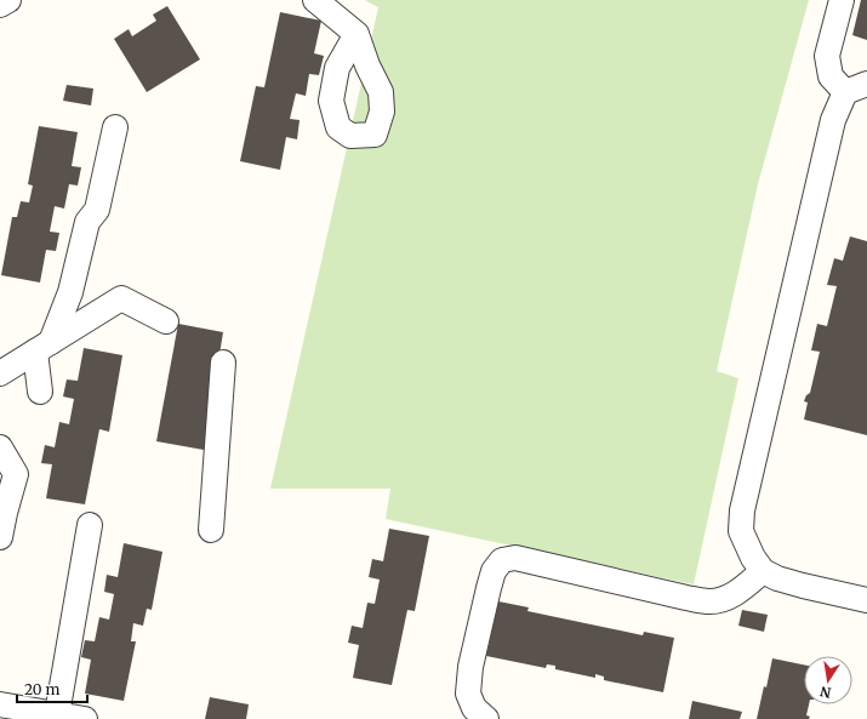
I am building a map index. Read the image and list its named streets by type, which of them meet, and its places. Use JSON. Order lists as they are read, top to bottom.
{
  "scale_bar": "20 m",
  "north": "bottom"
}
